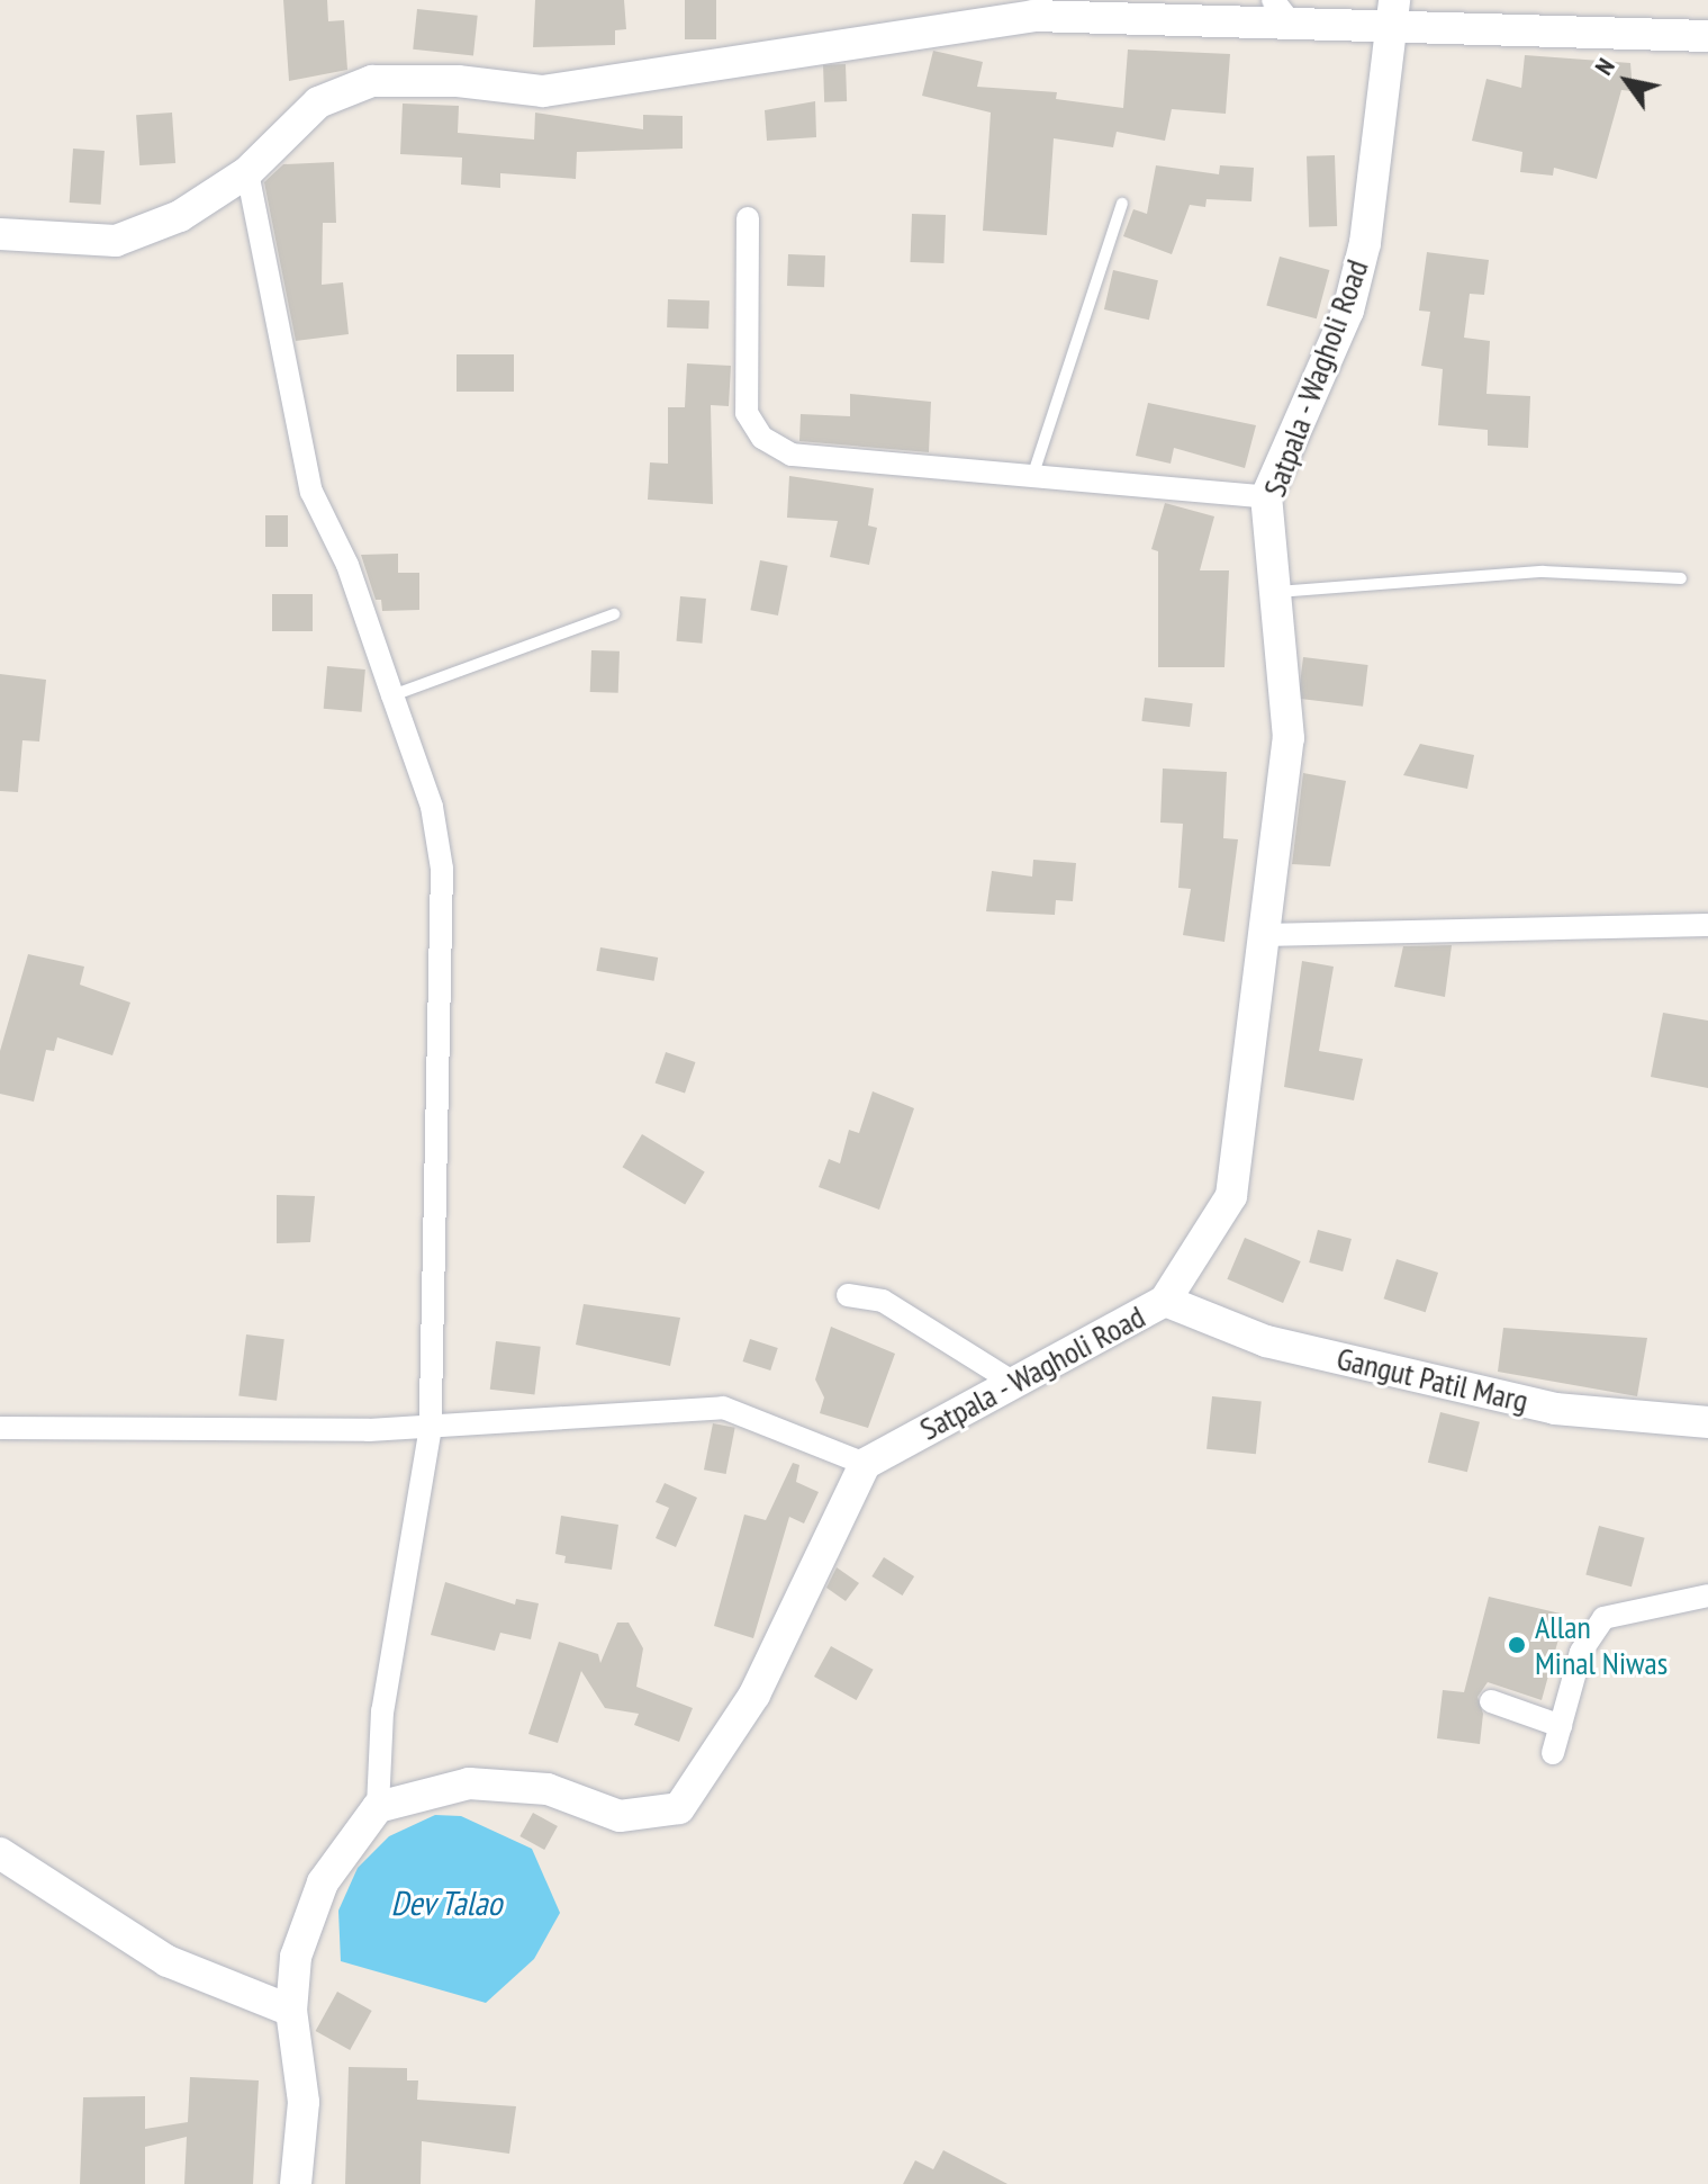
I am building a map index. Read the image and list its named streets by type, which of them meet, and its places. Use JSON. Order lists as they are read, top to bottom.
{
  "streets": {
    "main road": ["Satpala - Wagholi Road", "Gangut Patil Marg"]
  },
  "crossings": [
    ["Satpala - Wagholi Road", "Gangut Patil Marg"]
  ],
  "water": ["Dev Talao"],
  "places": ["Allan Minal Niwas"],
  "north": "top left"
}
